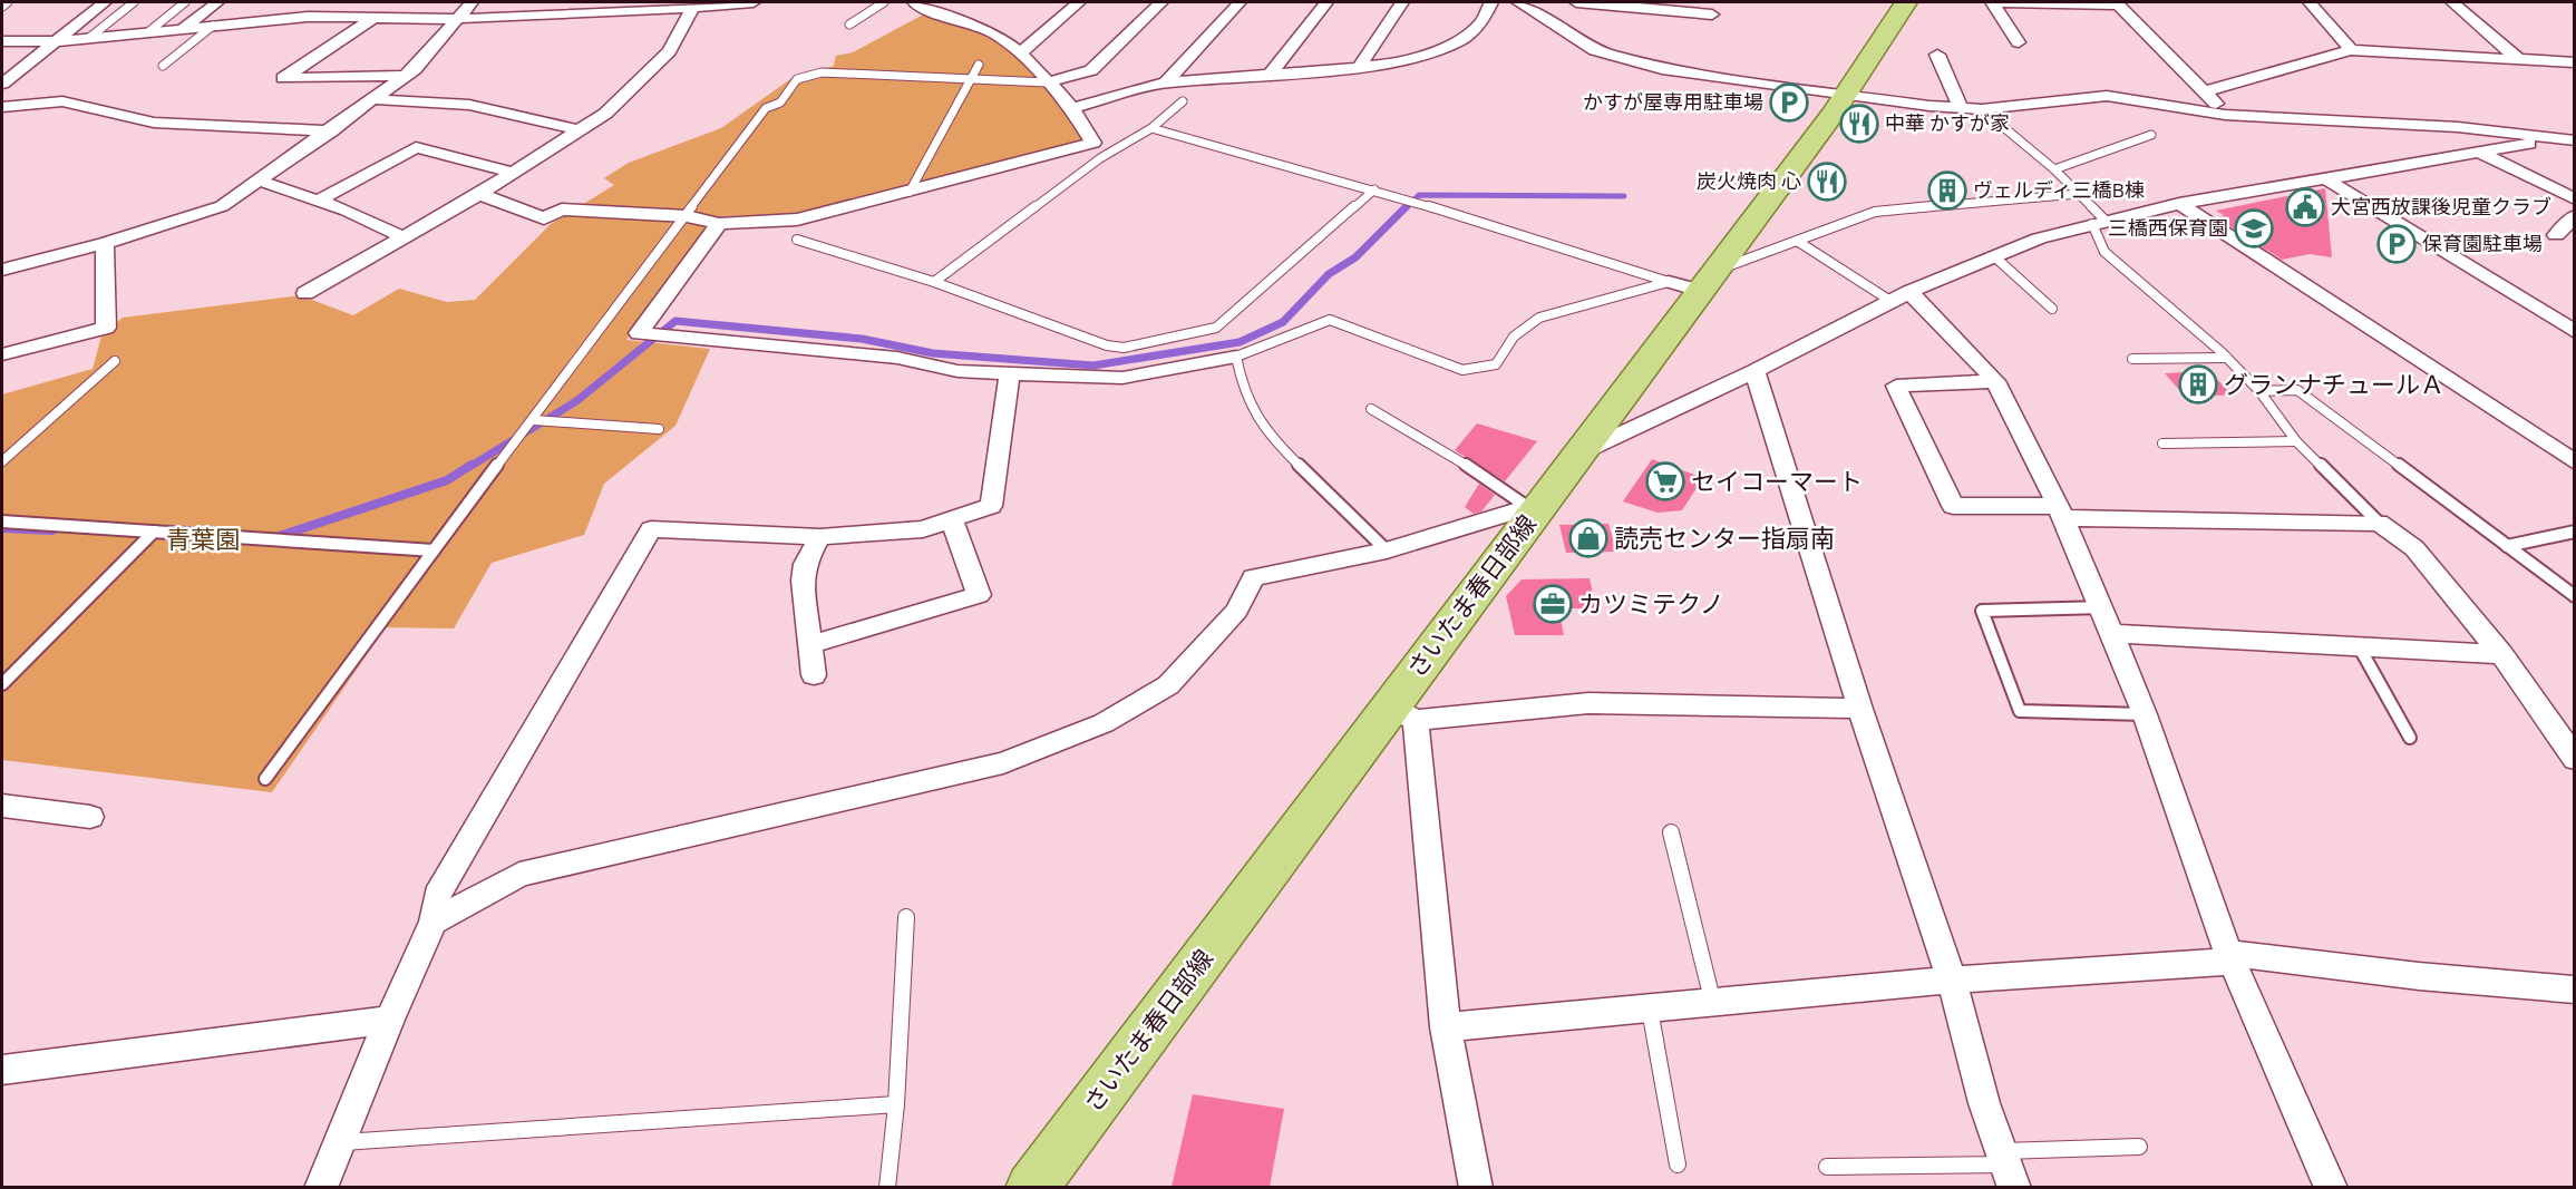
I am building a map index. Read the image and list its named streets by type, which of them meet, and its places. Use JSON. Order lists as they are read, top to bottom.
{
  "streets": {
    "main road": ["さいたま春日部線"]
  },
  "parks": ["青葉園"],
  "places": {
    "parking": ["かすが屋専用駐車場", "保育園駐車場"],
    "restaurant": ["中華 かすが家", "炭火焼肉 心"],
    "building": ["ヴェルディ三橋B棟", "グランナチュールＡ"],
    "public building": ["大宮西放課後児童クラブ"],
    "school or university": ["三橋西保育園"],
    "supermarket": ["セイコーマート"],
    "shop": ["読売センター指扇南"],
    "office": ["カツミテクノ"]
  }
}
